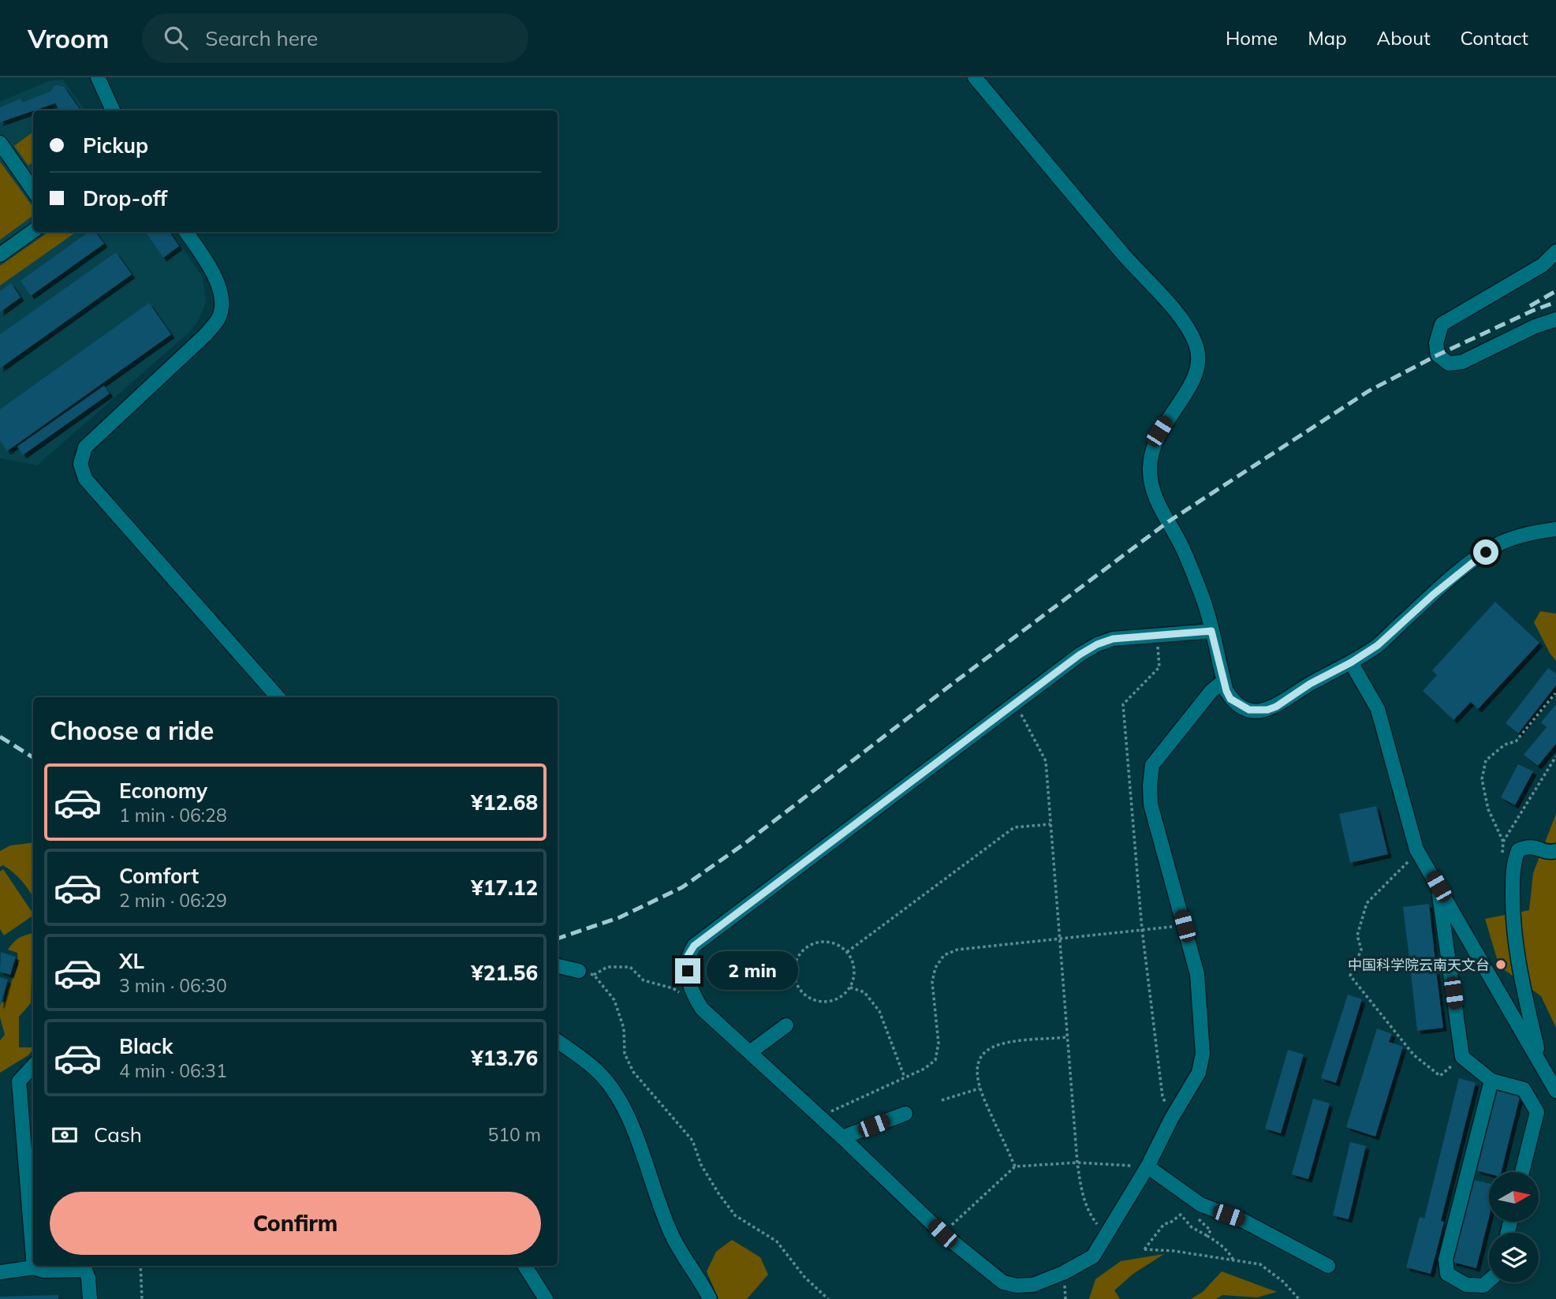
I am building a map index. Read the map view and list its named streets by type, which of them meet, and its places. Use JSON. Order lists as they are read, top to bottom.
{
  "places": ["中国科学院云南天文台"],
  "north": "right",
  "page": {
    "header": "Vroom",
    "search": "Search here",
    "nav": [
      "Home",
      "Map",
      "About",
      "Contact"
    ],
    "banner": ["Pickup", "Drop-off"],
    "heading": "Choose a ride",
    "list": [
      {
        "name": "Economy",
        "note": "1 min · 06:28",
        "value": "¥12.68"
      },
      {
        "name": "Comfort",
        "note": "2 min · 06:29",
        "value": "¥17.12"
      },
      {
        "name": "XL",
        "note": "3 min · 06:30",
        "value": "¥21.56"
      },
      {
        "name": "Black",
        "note": "4 min · 06:31",
        "value": "¥13.76"
      }
    ],
    "bubble": "2 min",
    "pay": ["Cash", "510 m"],
    "buttons": "Confirm"
  }
}
